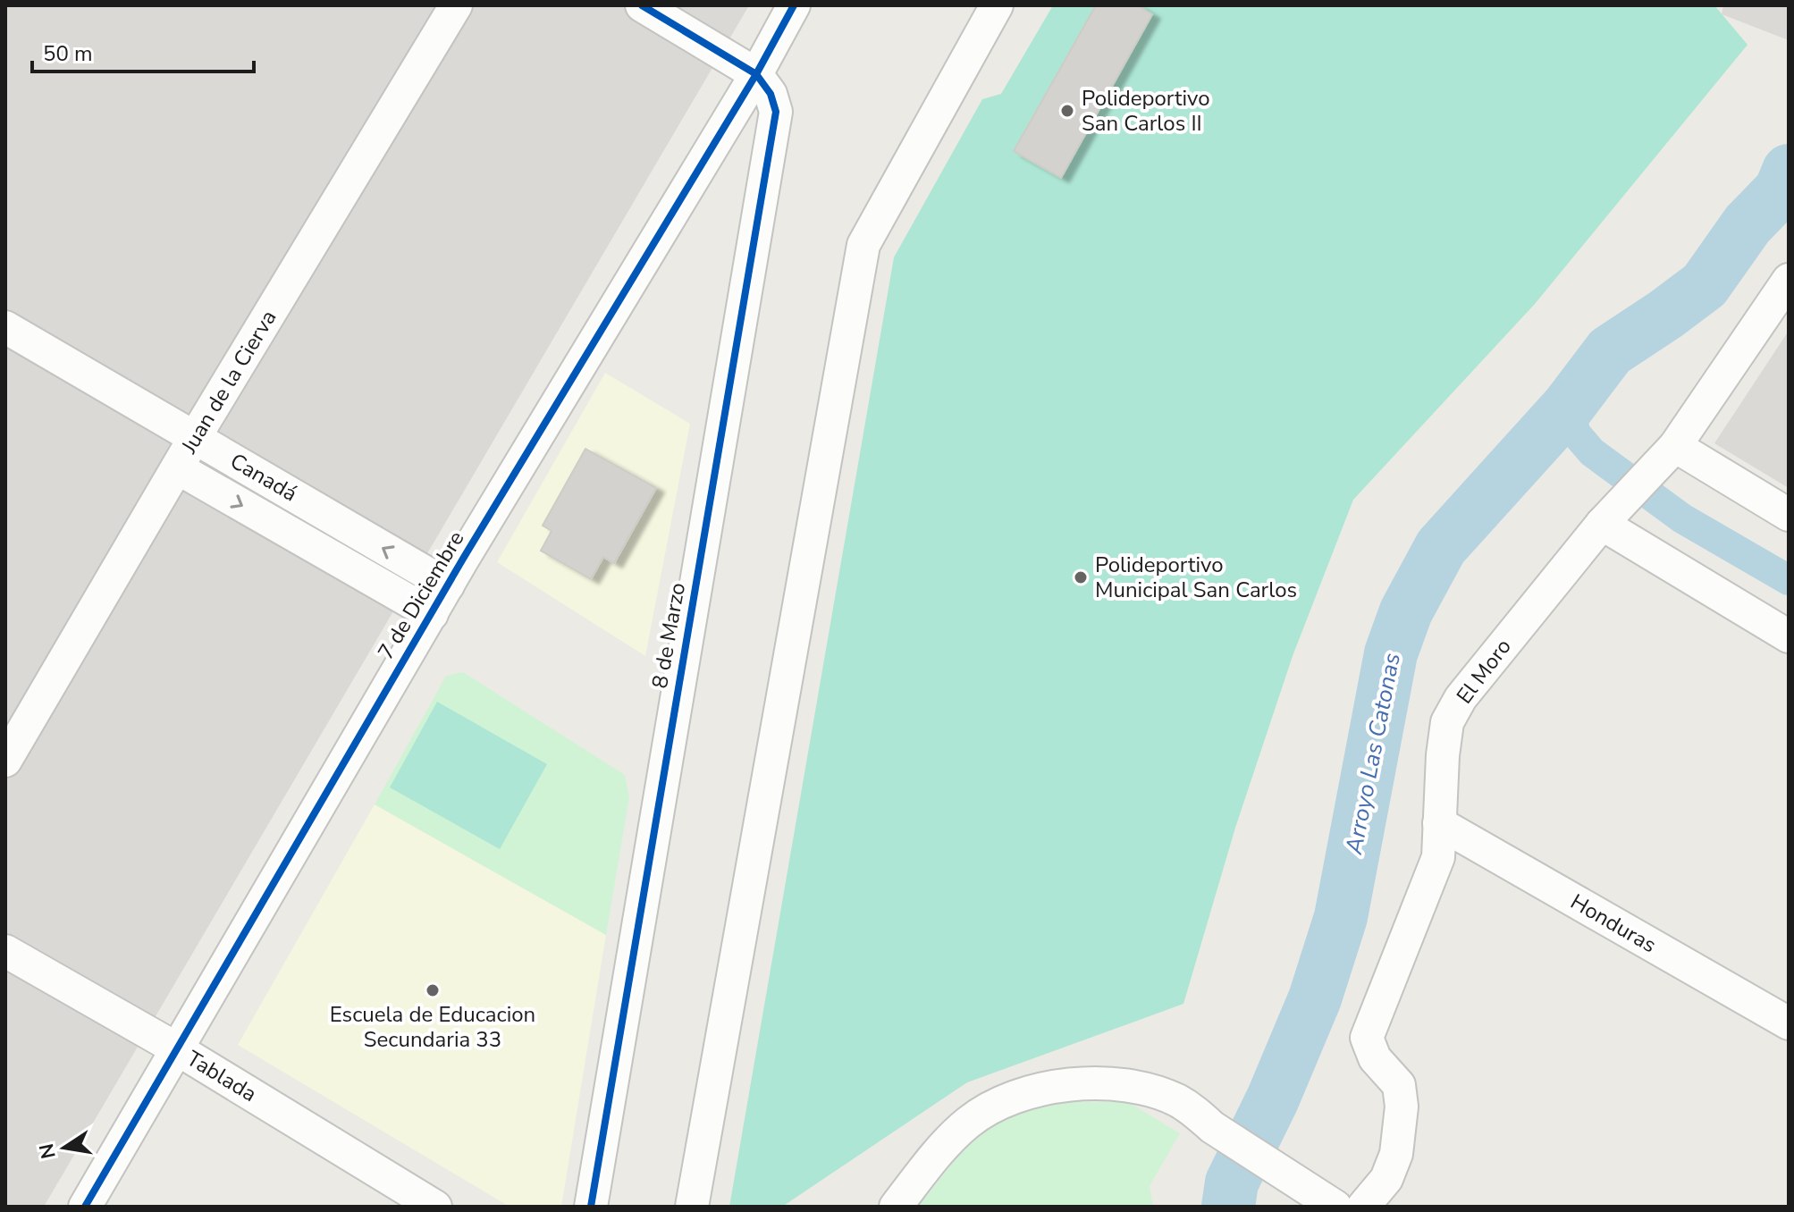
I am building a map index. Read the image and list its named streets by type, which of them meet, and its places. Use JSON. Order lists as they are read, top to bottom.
{
  "streets": {
    "street": [
      "Juan de la Cierva",
      "Canadá",
      "7 de Diciembre",
      "8 de Marzo",
      "El Moro",
      "Honduras",
      "Tablada"
    ]
  },
  "crossings": [
    ["Juan de la Cierva", "Canadá"],
    ["Canadá", "7 de Diciembre"],
    ["7 de Diciembre", "8 de Marzo"],
    ["7 de Diciembre", "Tablada"],
    ["El Moro", "Honduras"]
  ],
  "water": ["Arroyo Las Catonas"],
  "places": ["Polideportivo San Carlos II", "Polideportivo Municipal San Carlos", "Escuela de Educacion Secundaria 33"],
  "scale_bar": "50 m",
  "north": "left"
}
